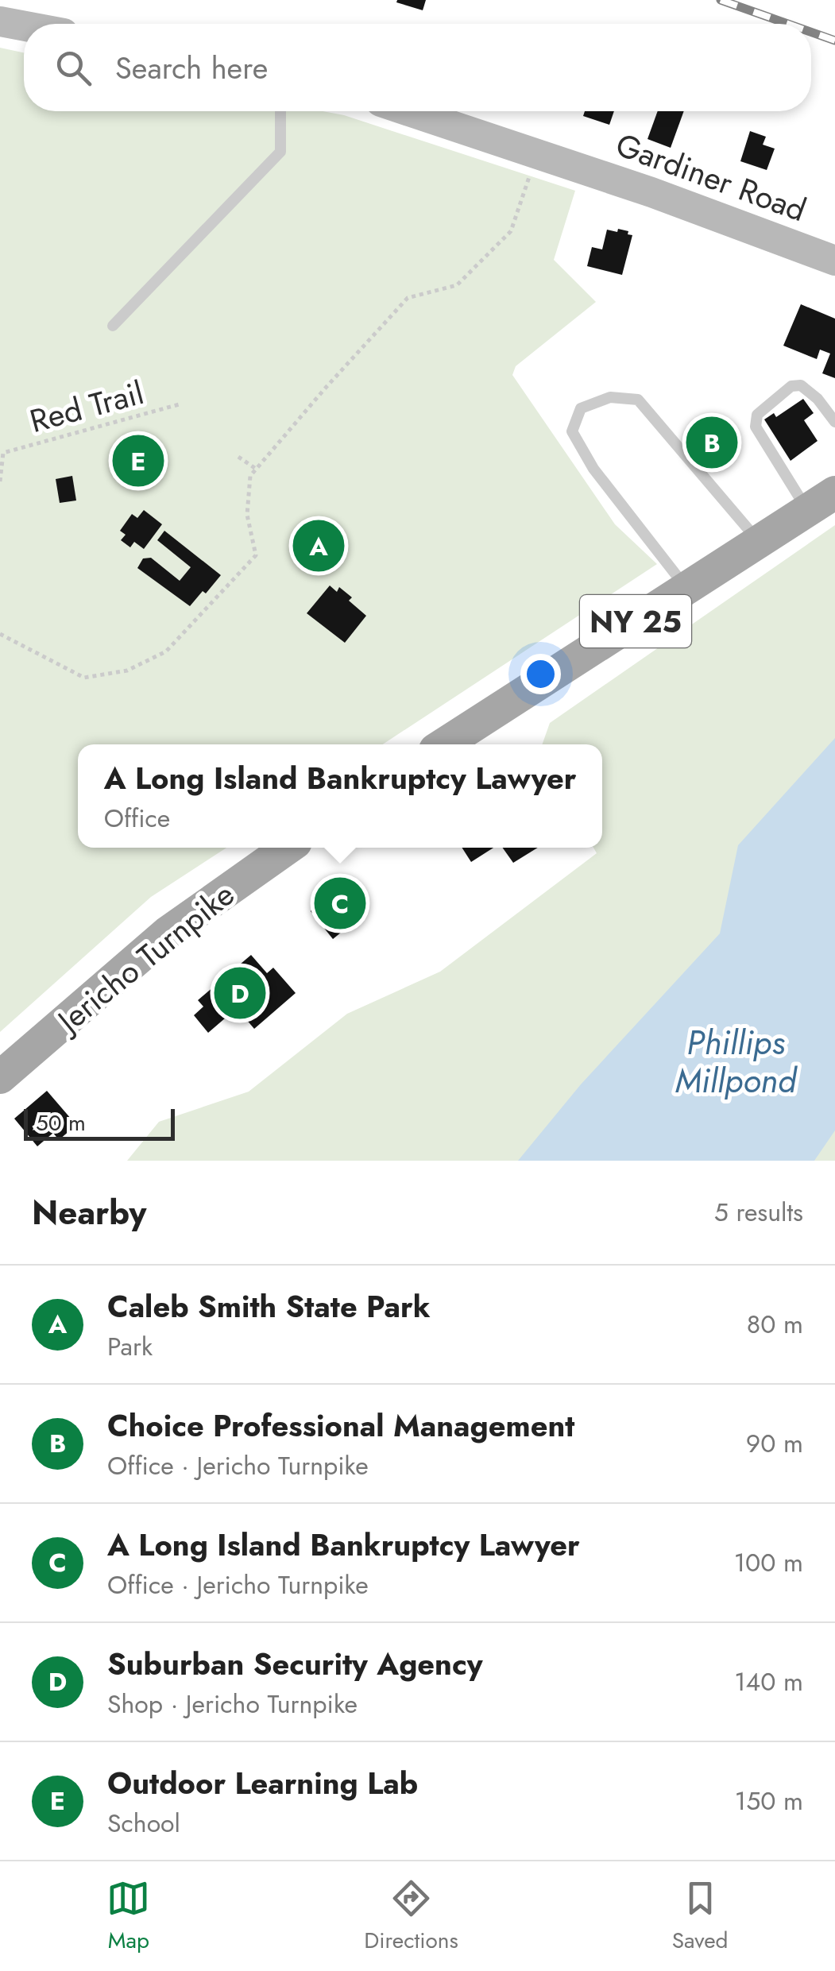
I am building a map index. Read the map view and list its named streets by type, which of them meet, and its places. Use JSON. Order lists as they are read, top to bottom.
{
  "streets": {
    "main road": ["Gardiner Road", "NY 25", "Jericho Turnpike"],
    "path": ["Red Trail"]
  },
  "water": ["Phillips Millpond"],
  "scale_bar": "50 m",
  "page": {
    "search": "Search here",
    "pins": [
      "B",
      "E",
      "A",
      "C",
      "D"
    ],
    "popup": ["A Long Island Bankruptcy Lawyer", "Office"],
    "scale": "50 m",
    "heading": ["Nearby", "5 results"],
    "list": [
      {
        "mark": "A",
        "name": "Caleb Smith State Park",
        "note": "Park",
        "value": "80 m"
      },
      {
        "mark": "B",
        "name": "Choice Professional Management",
        "note": "Office · Jericho Turnpike",
        "value": "90 m"
      },
      {
        "mark": "C",
        "name": "A Long Island Bankruptcy Lawyer",
        "note": "Office · Jericho Turnpike",
        "value": "100 m"
      },
      {
        "mark": "D",
        "name": "Suburban Security Agency",
        "note": "Shop · Jericho Turnpike",
        "value": "140 m"
      },
      {
        "mark": "E",
        "name": "Outdoor Learning Lab",
        "note": "School",
        "value": "150 m"
      }
    ],
    "nav": ["Map", "Directions", "Saved"]
  }
}
